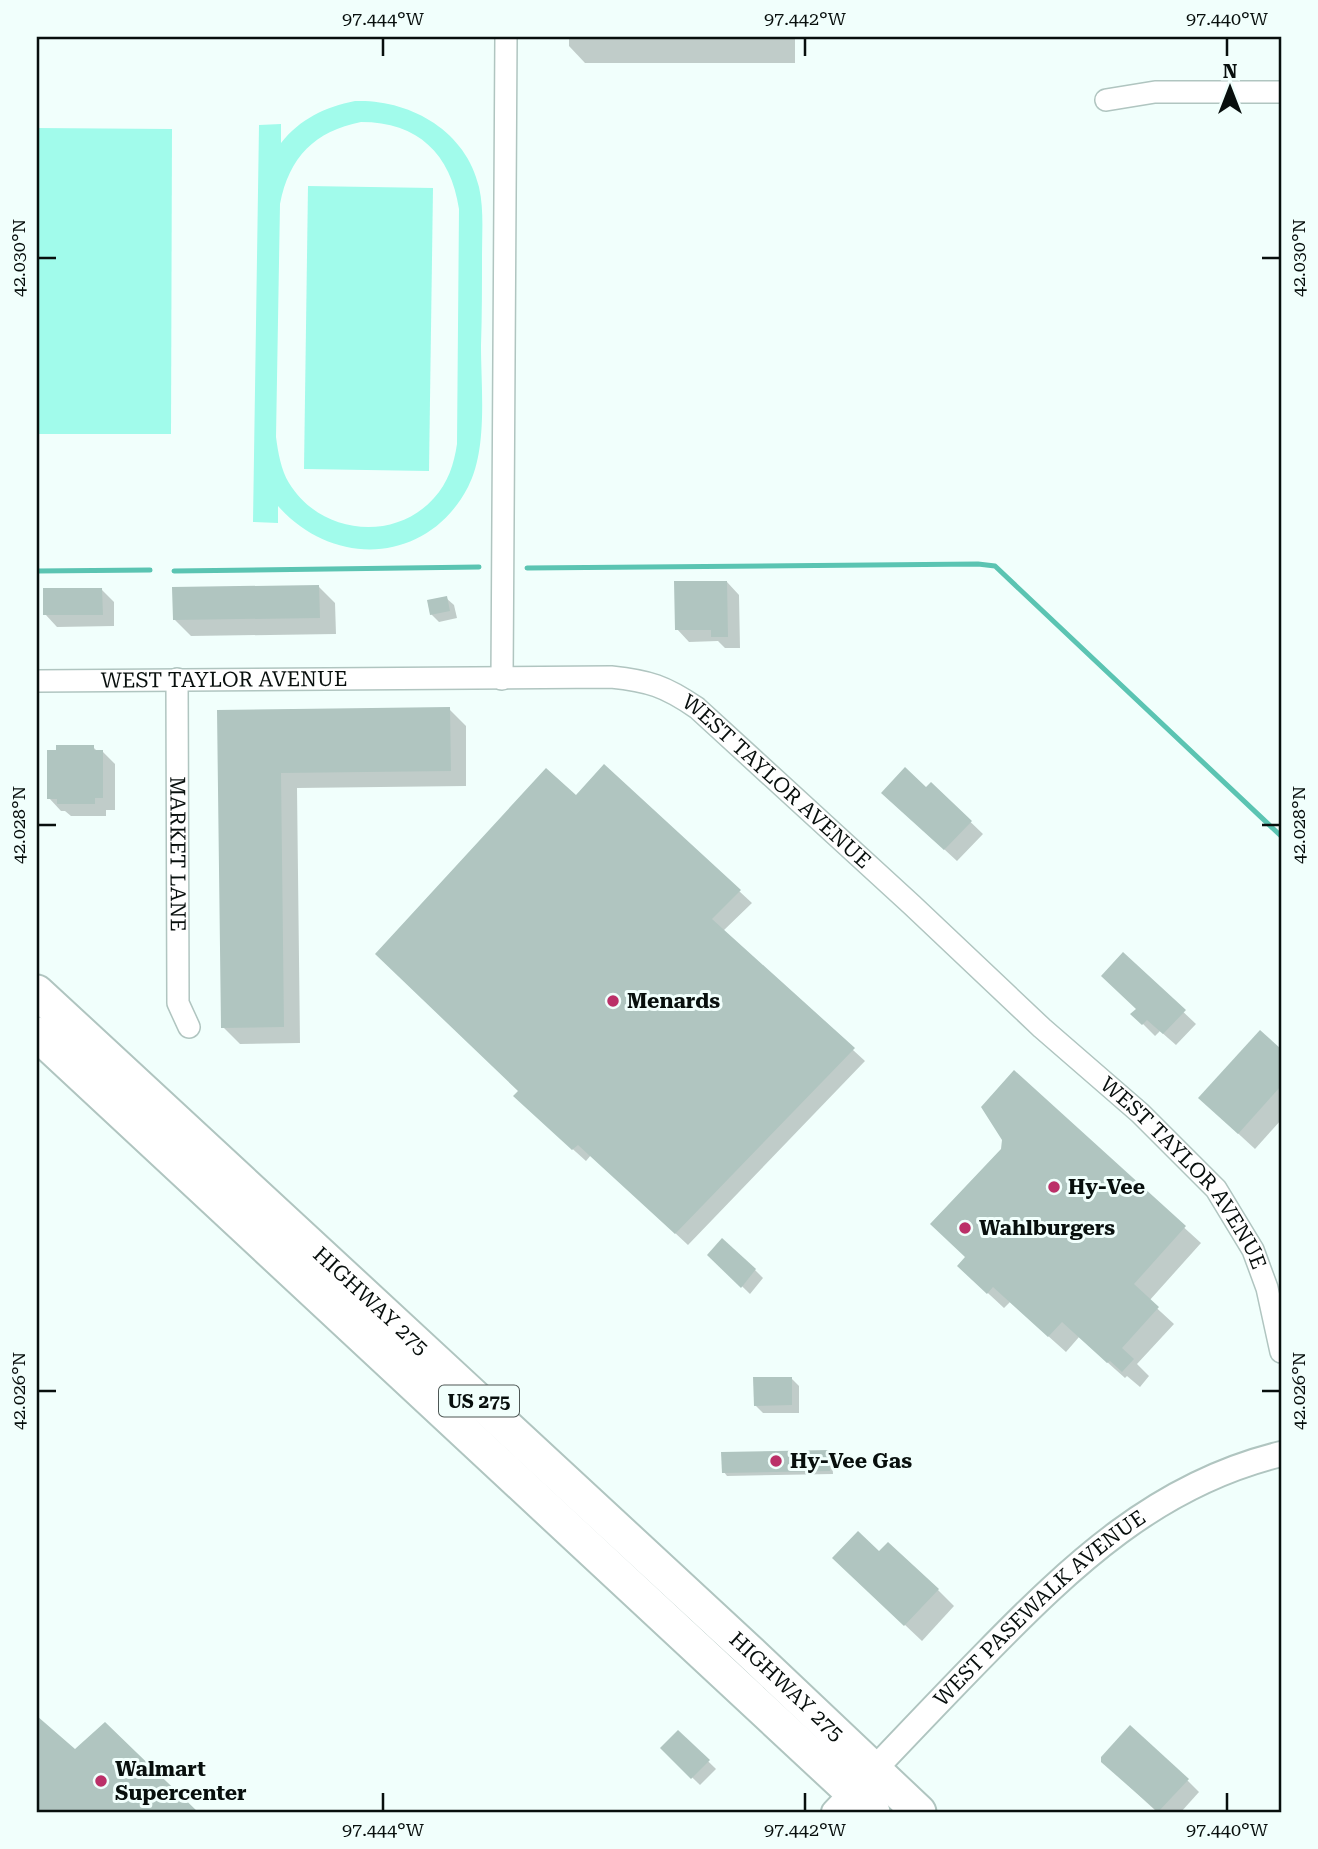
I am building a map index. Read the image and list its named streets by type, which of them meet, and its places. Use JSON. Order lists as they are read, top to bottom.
{
  "streets": {
    "highway": ["HIGHWAY 275", "US 275"],
    "street": ["WEST TAYLOR AVENUE", "MARKET LANE", "WEST PASEWALK AVENUE"]
  },
  "crossings": [
    ["WEST TAYLOR AVENUE", "MARKET LANE"],
    ["HIGHWAY 275", "WEST PASEWALK AVENUE"]
  ],
  "places": [
    "Menards",
    "Hy-Vee",
    "Wahlburgers",
    "Hy-Vee Gas",
    "Walmart Supercenter"
  ],
  "north": "top",
  "coordinates": [
    "97.444°W",
    "97.442°W",
    "97.440°W",
    "42.030°N",
    "42.028°N",
    "42.026°N"
  ]
}
